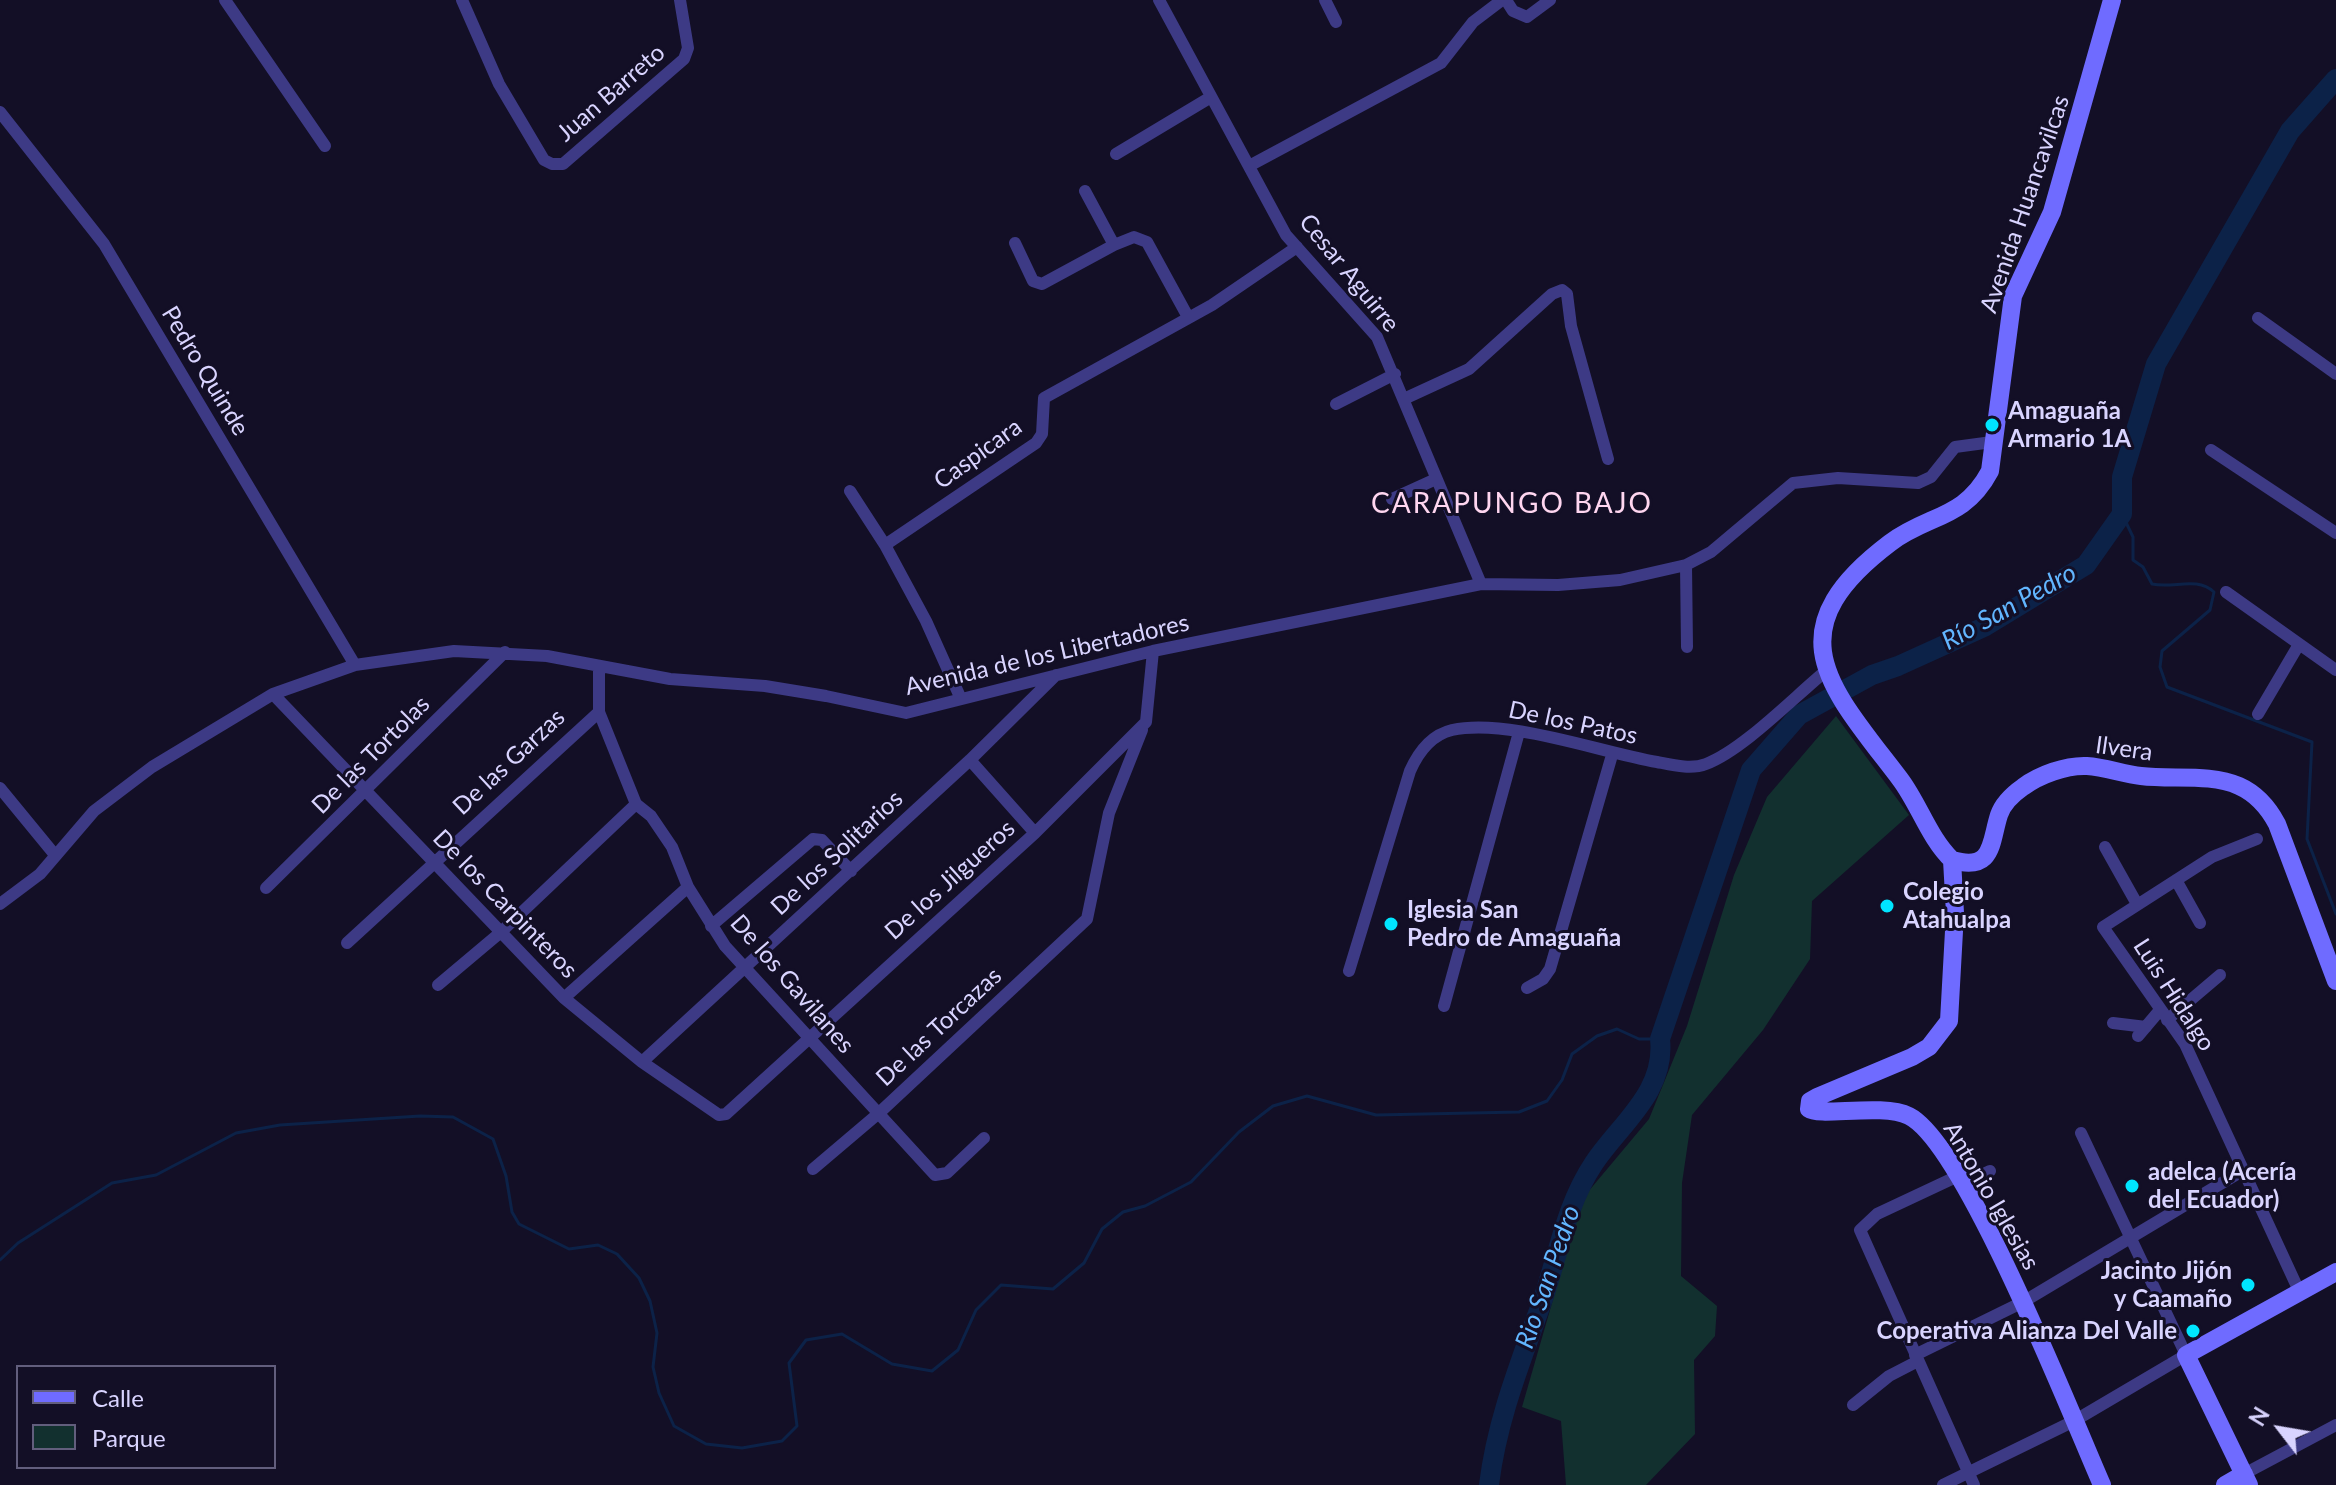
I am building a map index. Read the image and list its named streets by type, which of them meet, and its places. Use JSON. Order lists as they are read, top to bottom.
{
  "streets": {
    "street": [
      "Juan Barreto",
      "Avenida Huancavilcas",
      "Cesar Aguirre",
      "Pedro Quinde",
      "Caspicara",
      "Avenida de los Libertadores",
      "De los Patos",
      "Ilvera",
      "De las Tortolas",
      "De las Garzas",
      "De los Solitarios",
      "De los Jilgueros",
      "De los Carpinteros",
      "De los Gavilanes",
      "Luis Hidalgo",
      "De las Torcazas",
      "Antonio Iglesias"
    ]
  },
  "crossings": [
    ["Avenida Huancavilcas", "Avenida de los Libertadores"],
    ["Avenida Huancavilcas", "De los Patos"],
    ["Avenida Huancavilcas", "Ilvera"],
    ["Avenida Huancavilcas", "Antonio Iglesias"],
    ["Cesar Aguirre", "Caspicara"],
    ["Cesar Aguirre", "Avenida de los Libertadores"],
    ["Pedro Quinde", "Avenida de los Libertadores"],
    ["Avenida de los Libertadores", "De las Tortolas"],
    ["Avenida de los Libertadores", "De las Garzas"],
    ["Avenida de los Libertadores", "De los Solitarios"],
    ["Avenida de los Libertadores", "De los Carpinteros"],
    ["Ilvera", "Antonio Iglesias"],
    ["De las Tortolas", "De los Carpinteros"],
    ["De las Garzas", "De los Carpinteros"],
    ["De las Garzas", "De los Gavilanes"],
    ["De los Solitarios", "De los Carpinteros"],
    ["De los Solitarios", "De los Gavilanes"],
    ["De los Jilgueros", "De los Carpinteros"],
    ["De los Jilgueros", "De los Gavilanes"],
    ["De los Jilgueros", "De las Torcazas"],
    ["De los Gavilanes", "De las Torcazas"]
  ],
  "districts": ["CARAPUNGO BAJO"],
  "water": ["Río San Pedro", "Rio San Pedro"],
  "places": [
    "Amaguaña Armario 1A",
    "Colegio Atahualpa",
    "Iglesia San Pedro de Amaguaña",
    "adelca (Acería del Ecuador)",
    "Jacinto Jijón y Caamaño",
    "Coperativa Alianza Del Valle"
  ],
  "legend": ["Calle", "Parque"],
  "north": "top left"
}
